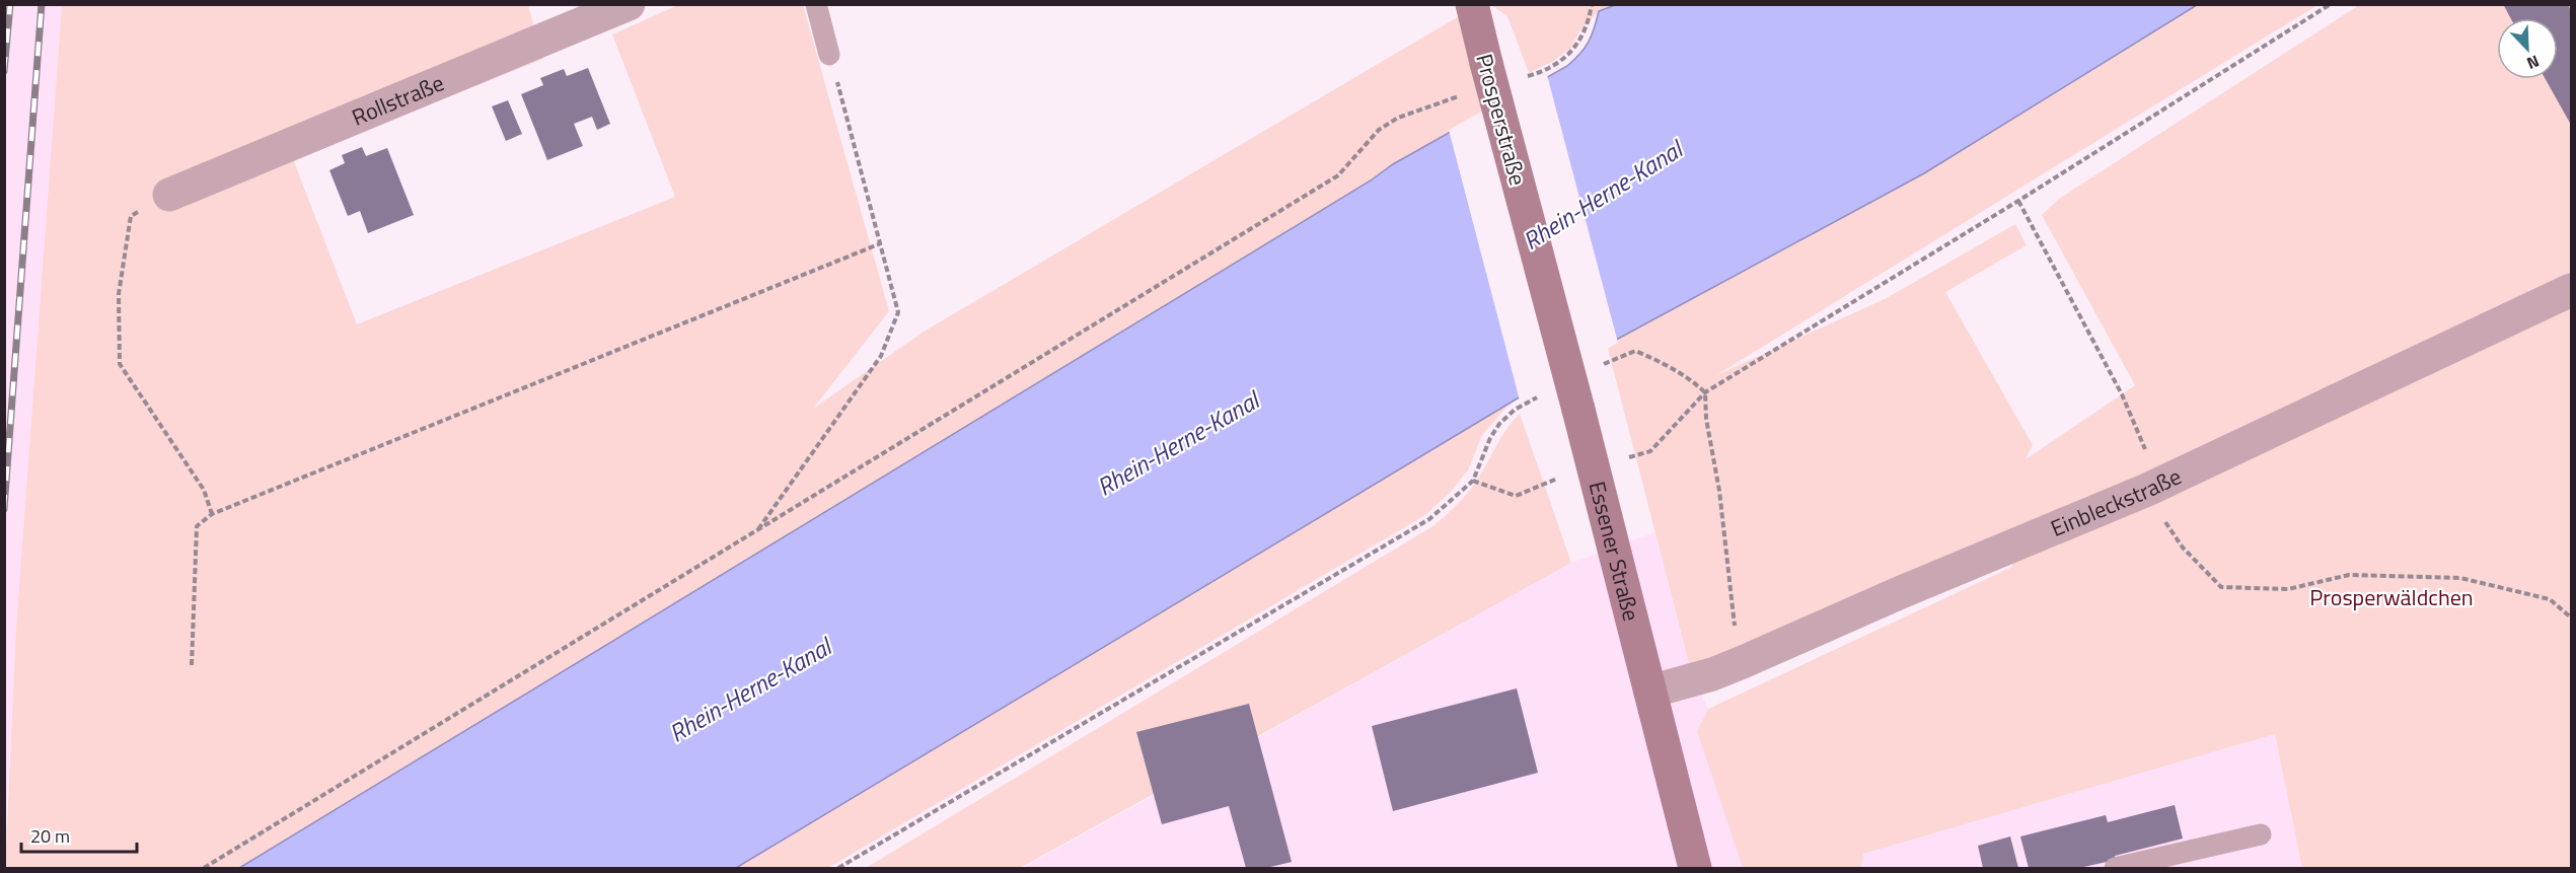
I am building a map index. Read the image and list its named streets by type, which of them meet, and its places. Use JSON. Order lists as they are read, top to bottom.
{
  "streets": {
    "main road": ["Prosperstraße", "Essener Straße"],
    "street": ["Rollstraße", "Einbleckstraße"]
  },
  "crossings": [
    ["Prosperstraße", "Essener Straße"],
    ["Einbleckstraße", "Essener Straße"]
  ],
  "water": ["Rhein-Herne-Kanal"],
  "parks": ["Prosperwäldchen"],
  "scale_bar": "20 m",
  "north": "bottom right"
}
